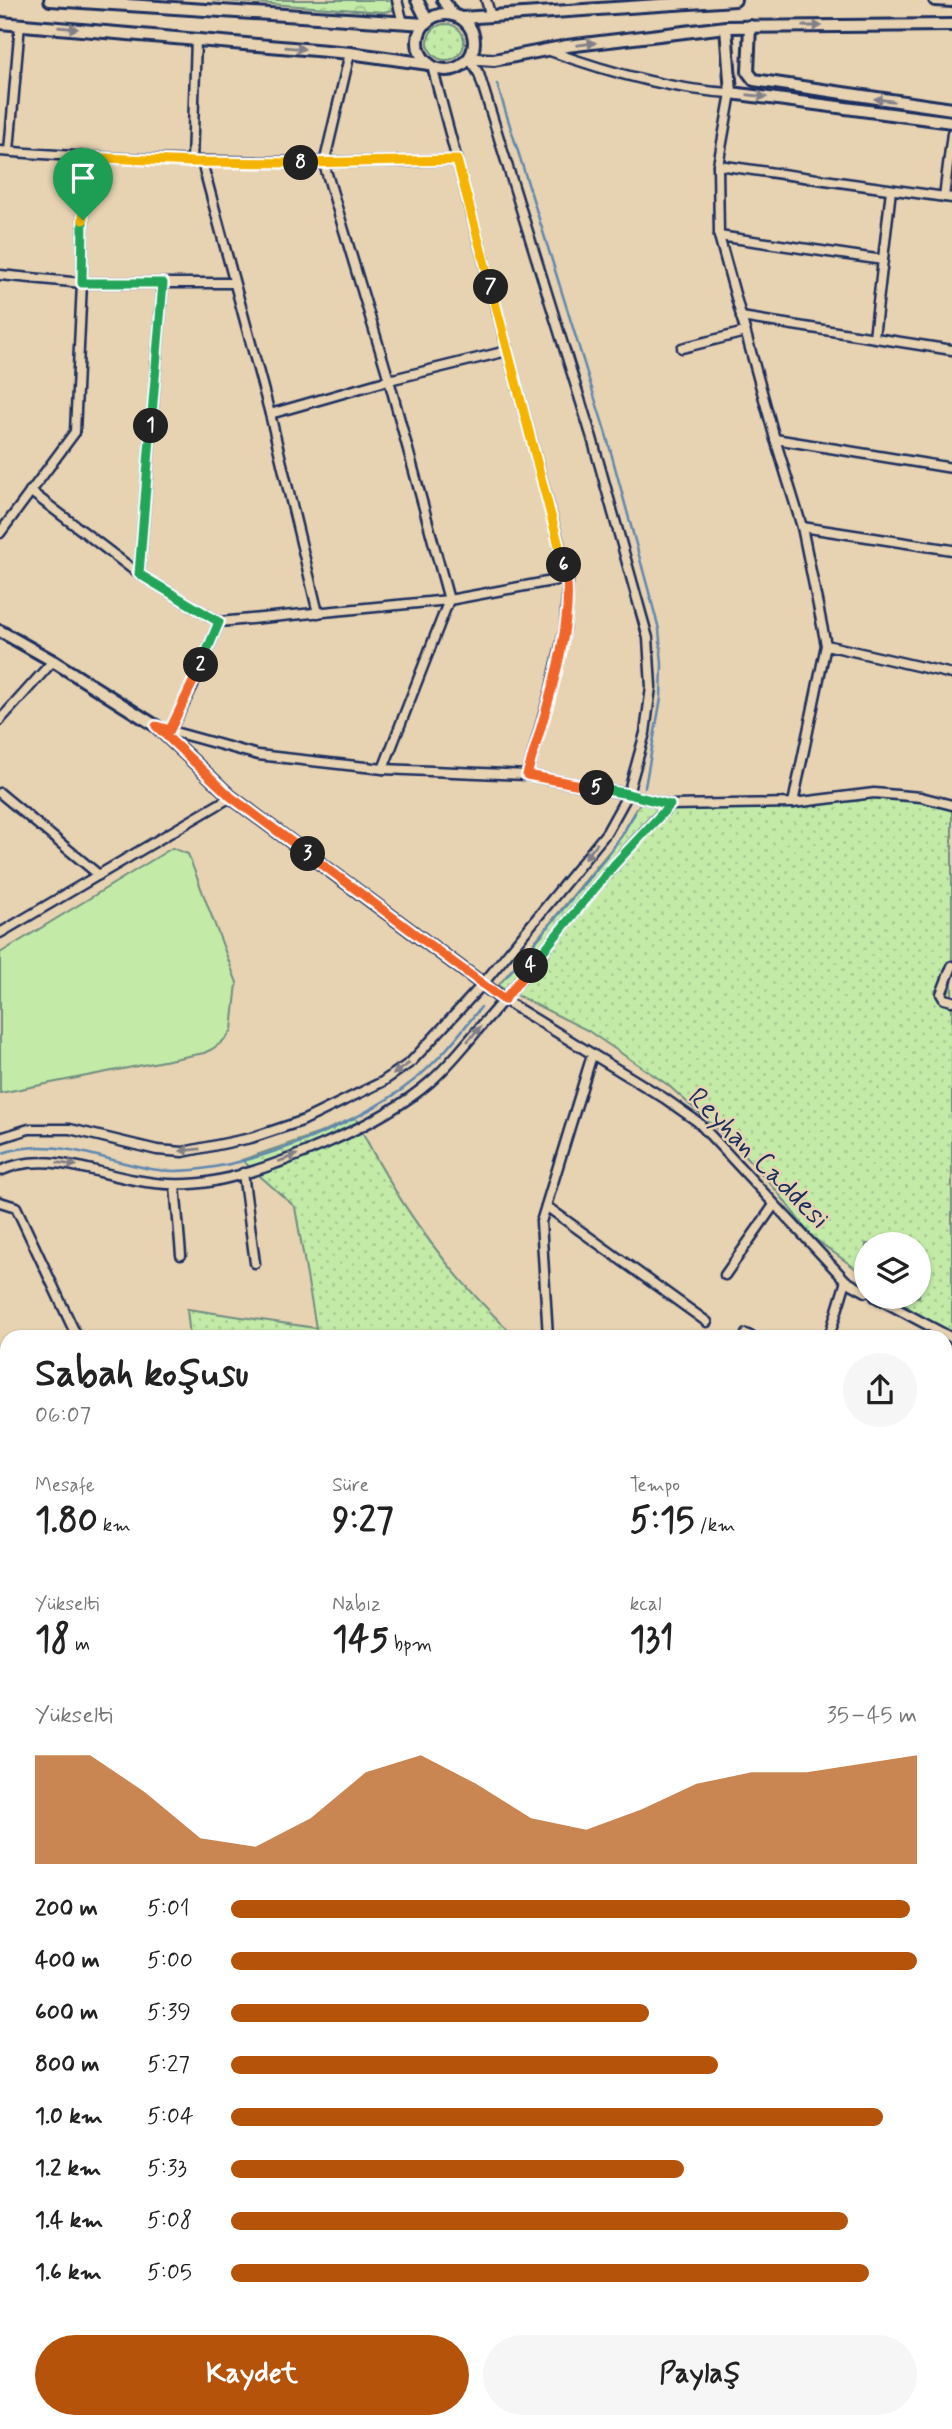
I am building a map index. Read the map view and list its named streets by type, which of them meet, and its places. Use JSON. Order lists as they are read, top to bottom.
{
  "streets": {
    "street": ["Reyhan Caddesi"]
  },
  "page": {
    "pins": [
      "8",
      "7",
      "1",
      "6",
      "2",
      "5",
      "3",
      "4"
    ],
    "heading": ["Sabah koşusu", "06:07"],
    "stats": [
      ["Mesafe", "1.80 km"],
      ["Süre", "9:27"],
      ["Tempo", "5:15 /km"],
      ["Yükselti", "18 m"],
      ["Nabız", "145 bpm"],
      ["kcal", "131"]
    ],
    "chart": ["Yükselti", "35–45 m"],
    "list": [
      {
        "name": "200 m",
        "note": "5:01"
      },
      {
        "name": "400 m",
        "note": "5:00"
      },
      {
        "name": "600 m",
        "note": "5:39"
      },
      {
        "name": "800 m",
        "note": "5:27"
      },
      {
        "name": "1.0 km",
        "note": "5:04"
      },
      {
        "name": "1.2 km",
        "note": "5:33"
      },
      {
        "name": "1.4 km",
        "note": "5:08"
      },
      {
        "name": "1.6 km",
        "note": "5:05"
      }
    ],
    "buttons": ["Kaydet", "Paylaş"]
  }
}
